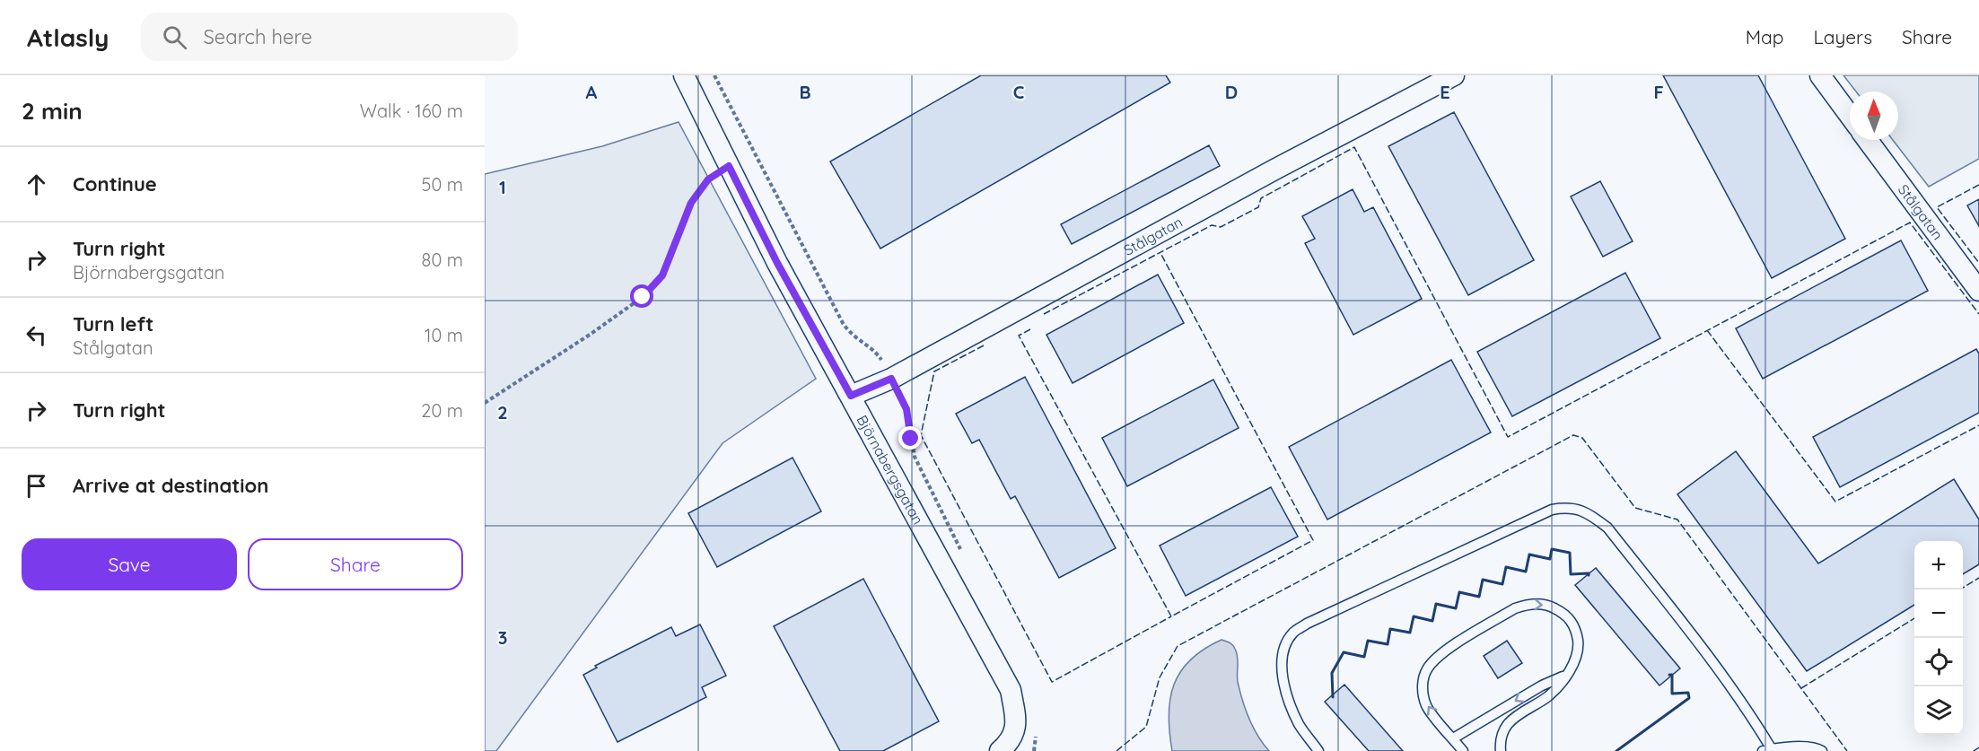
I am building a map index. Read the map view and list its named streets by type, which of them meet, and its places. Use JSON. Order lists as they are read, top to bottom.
{
  "streets": {
    "street": ["Stålgatan", "Björnabergsgatan"]
  },
  "crossings": [
    ["Stålgatan", "Björnabergsgatan"]
  ],
  "north": "top",
  "page": {
    "header": "Atlasly",
    "search": "Search here",
    "nav": ["Map", "Layers", "Share"],
    "heading": ["2 min", "Walk · 160 m"],
    "list": [
      ["Continue", "50 m"],
      ["Turn right", "Björnabergsgatan", "80 m"],
      ["Turn left", "Stålgatan", "10 m"],
      ["Turn right", "20 m"],
      "Arrive at destination"
    ],
    "buttons": ["Save", "Share"],
    "map_buttons": ["+", "−"]
  },
  "grid": {
    "columns": [
      "A",
      "B",
      "C",
      "D",
      "E",
      "F"
    ],
    "rows": ["1", "2", "3"]
  }
}
